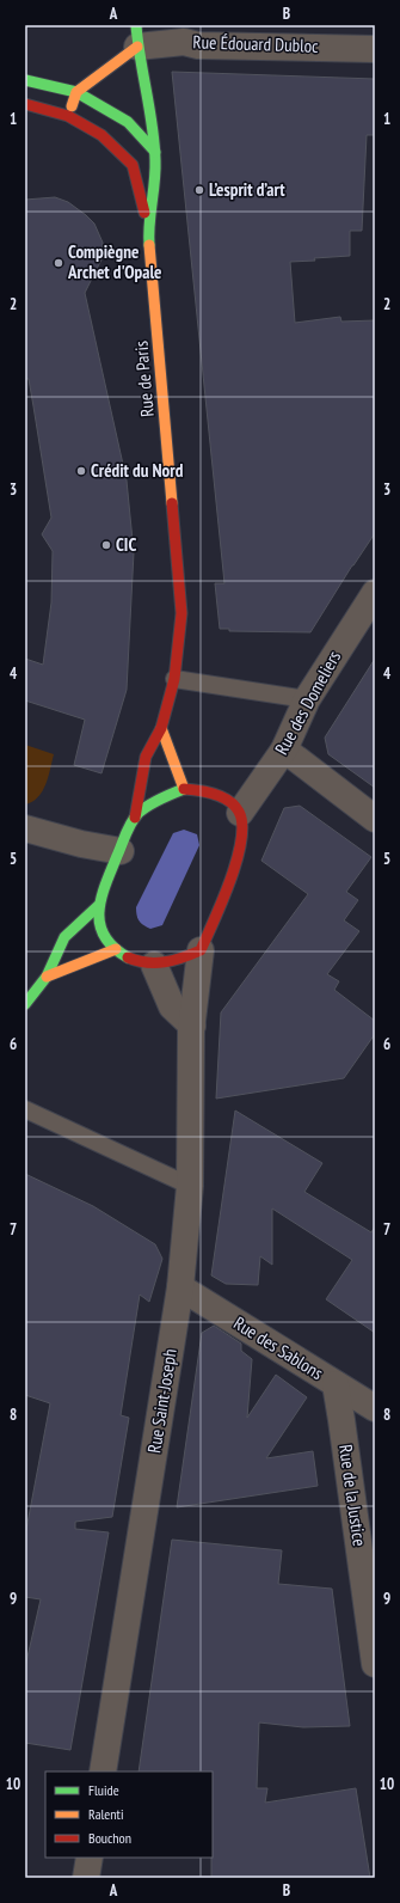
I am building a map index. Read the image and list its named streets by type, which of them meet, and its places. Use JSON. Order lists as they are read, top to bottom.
{
  "streets": {
    "street": [
      "Rue Édouard Dubloc",
      "Rue de Paris",
      "Rue des Domeliers",
      "Rue des Sablons",
      "Rue Saint-Joseph",
      "Rue de la Justice"
    ]
  },
  "crossings": [
    ["Rue Édouard Dubloc", "Rue de Paris"],
    ["Rue de Paris", "Rue des Domeliers"],
    ["Rue de Paris", "Rue Saint-Joseph"],
    ["Rue des Domeliers", "Rue Saint-Joseph"],
    ["Rue des Sablons", "Rue Saint-Joseph"],
    ["Rue des Sablons", "Rue de la Justice"]
  ],
  "places": [
    "L’esprit d’art",
    "Compiègne Archet d'Opale",
    "Crédit du Nord",
    "CIC"
  ],
  "legend": ["Fluide", "Ralenti", "Bouchon"],
  "grid": {
    "columns": ["A", "B"],
    "rows": [
      "1",
      "2",
      "3",
      "4",
      "5",
      "6",
      "7",
      "8",
      "9",
      "10"
    ]
  }
}
